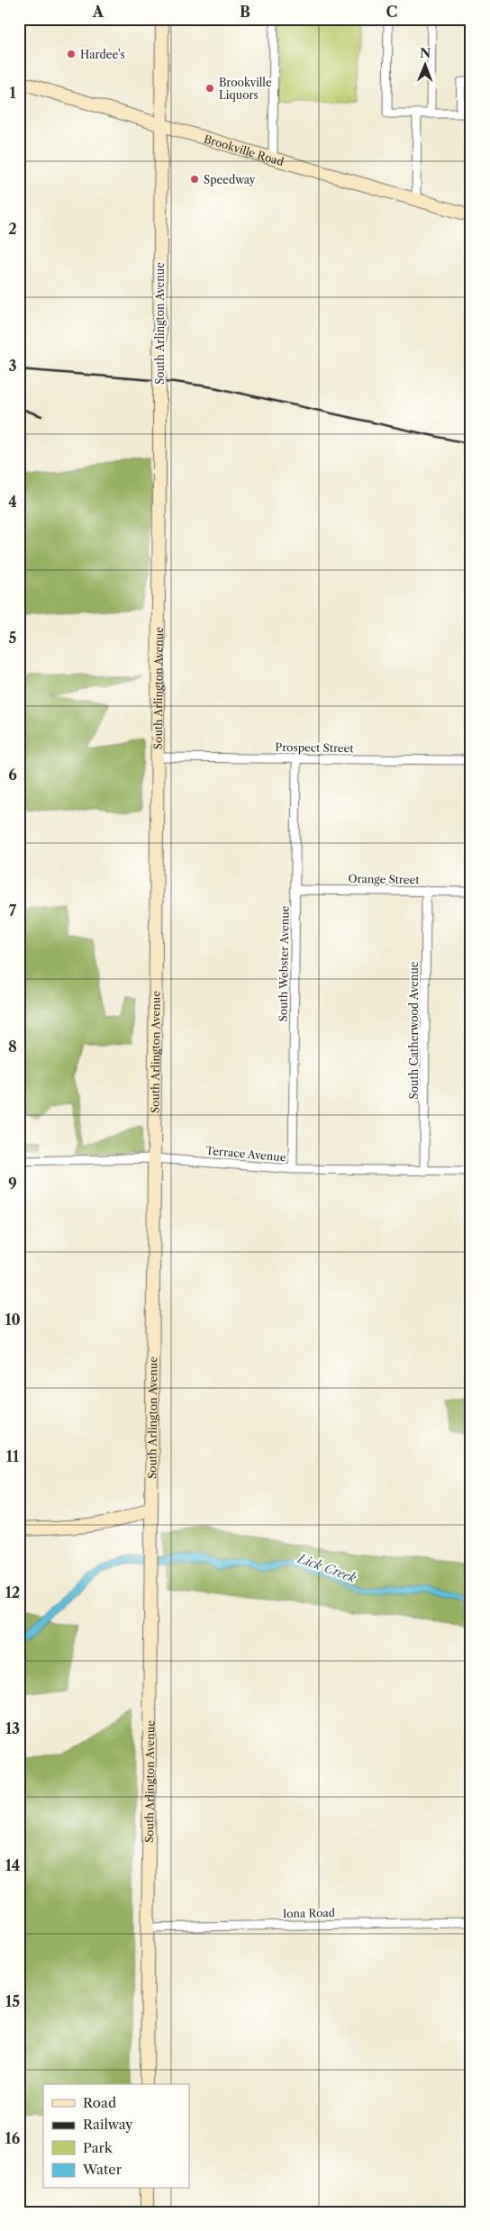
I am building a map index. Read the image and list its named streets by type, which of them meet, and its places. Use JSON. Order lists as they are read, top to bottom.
{
  "streets": {
    "main road": ["Brookville Road", "South Arlington Avenue"],
    "street": [
      "Prospect Street",
      "Orange Street",
      "South Webster Avenue",
      "South Catherwood Avenue",
      "Terrace Avenue",
      "Iona Road"
    ]
  },
  "crossings": [
    ["Brookville Road", "South Arlington Avenue"],
    ["South Arlington Avenue", "Prospect Street"],
    ["South Arlington Avenue", "Terrace Avenue"],
    ["South Arlington Avenue", "Iona Road"],
    ["Prospect Street", "South Webster Avenue"],
    ["Orange Street", "South Webster Avenue"],
    ["Orange Street", "South Catherwood Avenue"],
    ["South Webster Avenue", "Terrace Avenue"],
    ["South Catherwood Avenue", "Terrace Avenue"]
  ],
  "water": ["Lick Creek"],
  "places": ["Hardee's", "Brookville Liquors", "Speedway"],
  "legend": [
    "Road",
    "Railway",
    "Park",
    "Water"
  ],
  "north": "top",
  "grid": {
    "columns": ["A", "B", "C"],
    "rows": [
      "1",
      "2",
      "3",
      "4",
      "5",
      "6",
      "7",
      "8",
      "9",
      "10",
      "11",
      "12",
      "13",
      "14",
      "15",
      "16"
    ]
  }
}
